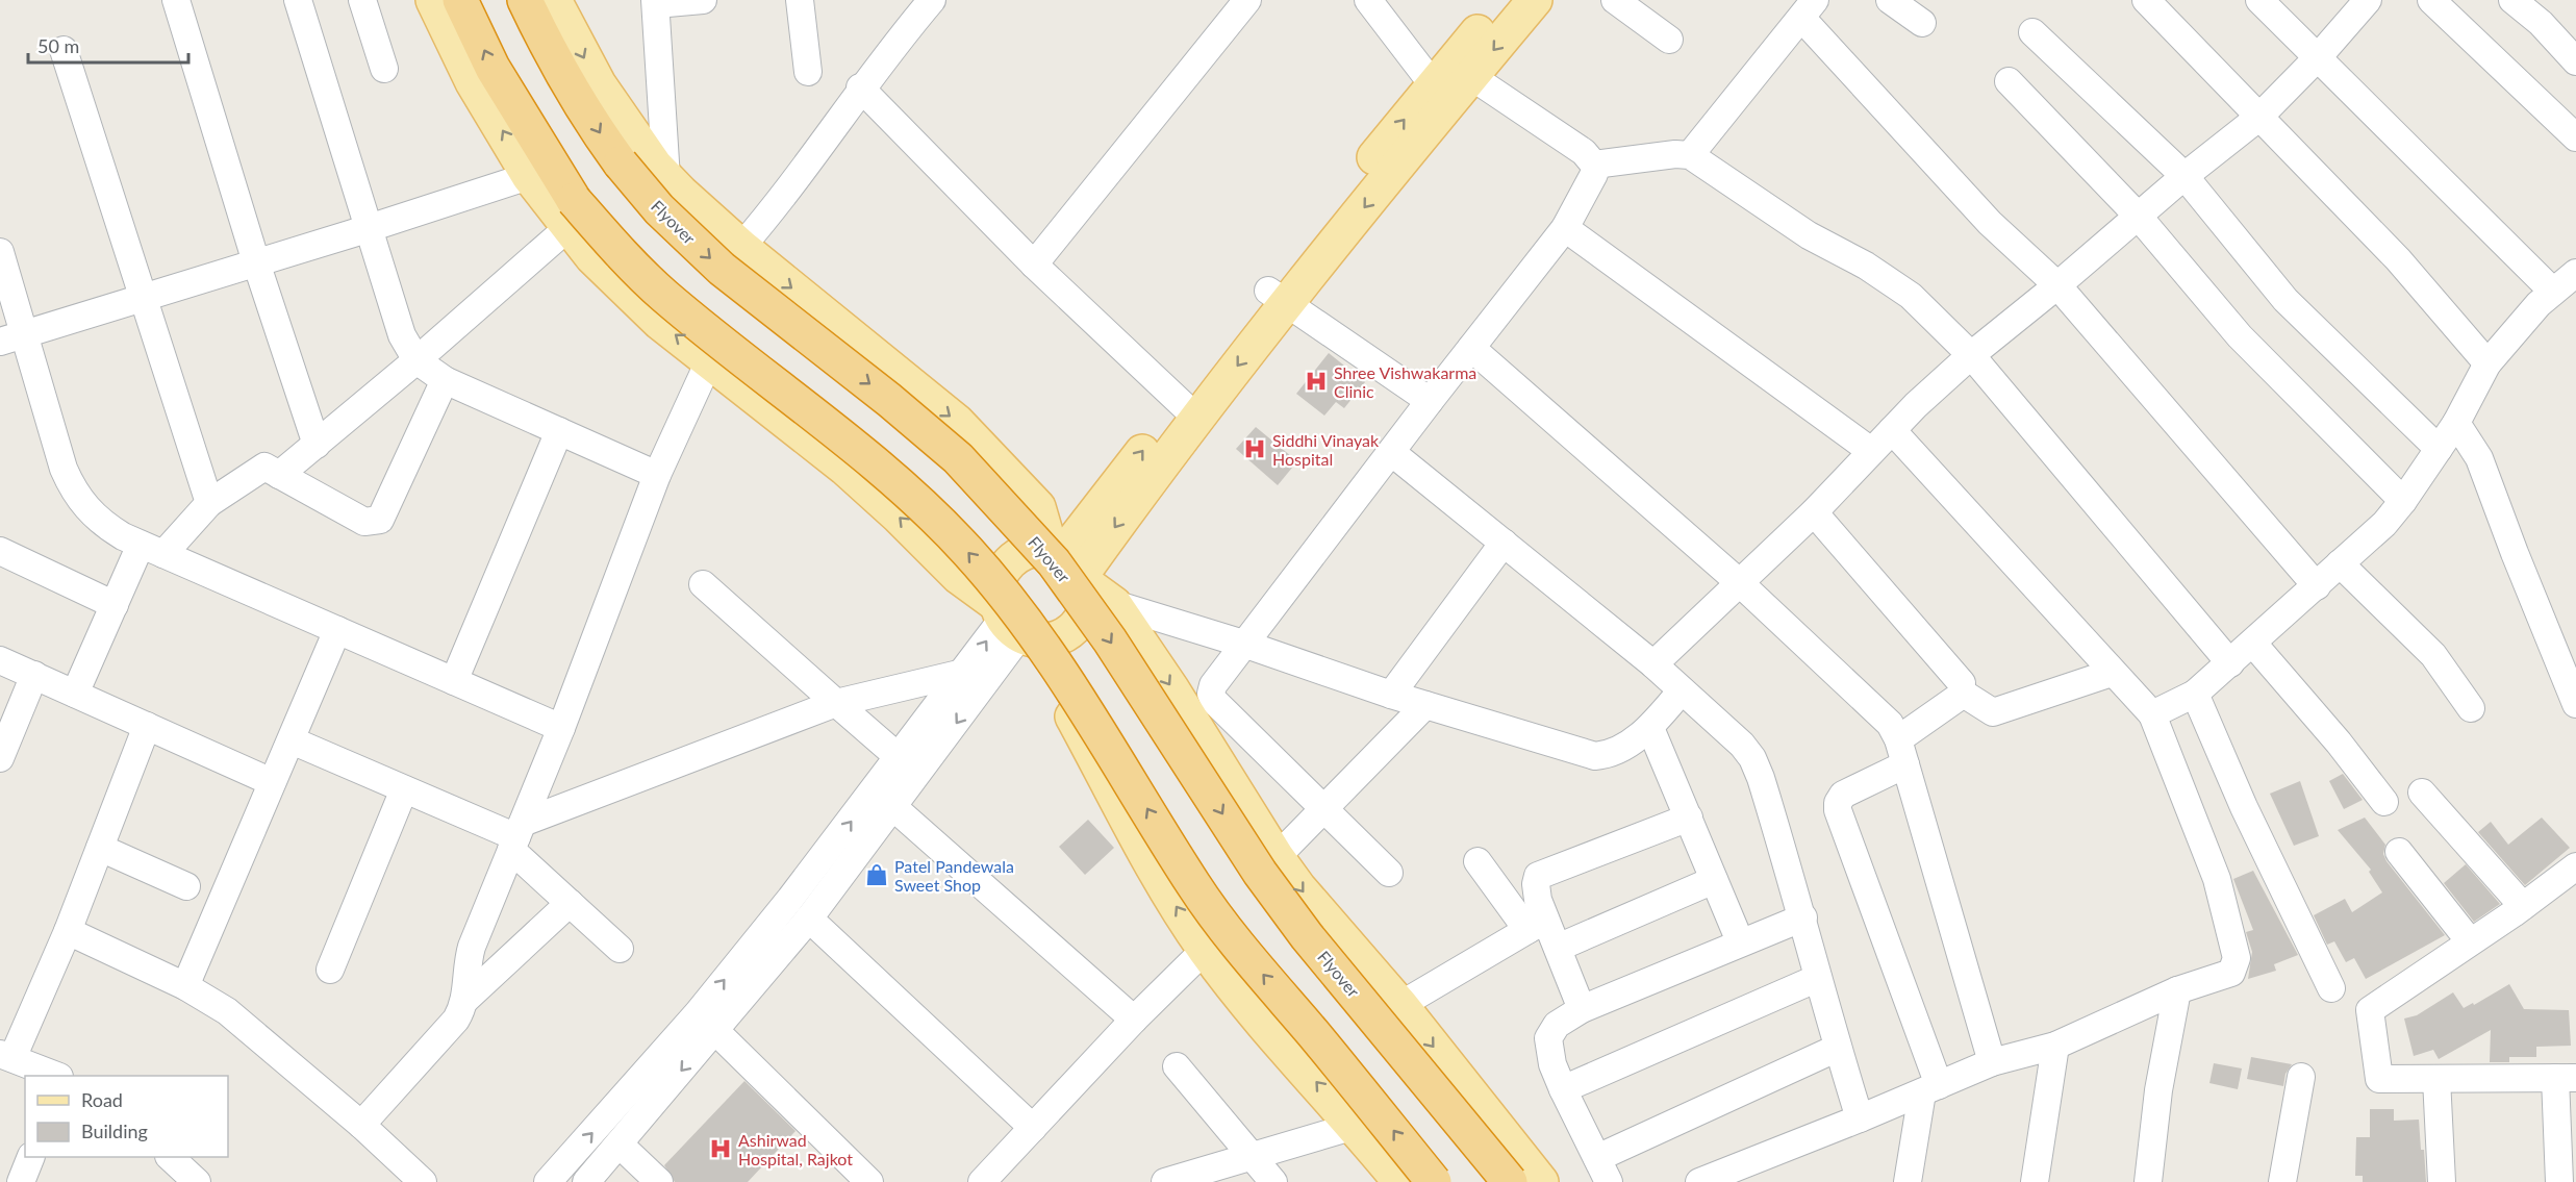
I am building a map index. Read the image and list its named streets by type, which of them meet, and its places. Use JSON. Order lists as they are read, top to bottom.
{
  "streets": {
    "highway": ["Flyover"]
  },
  "places": {
    "hospital": ["Shree Vishwakarma Clinic", "Siddhi Vinayak Hospital", "Ashirwad Hospital, Rajkot"],
    "shop": ["Patel Pandewala Sweet Shop"]
  },
  "legend": ["Road", "Building"],
  "scale_bar": "50 m"
}
